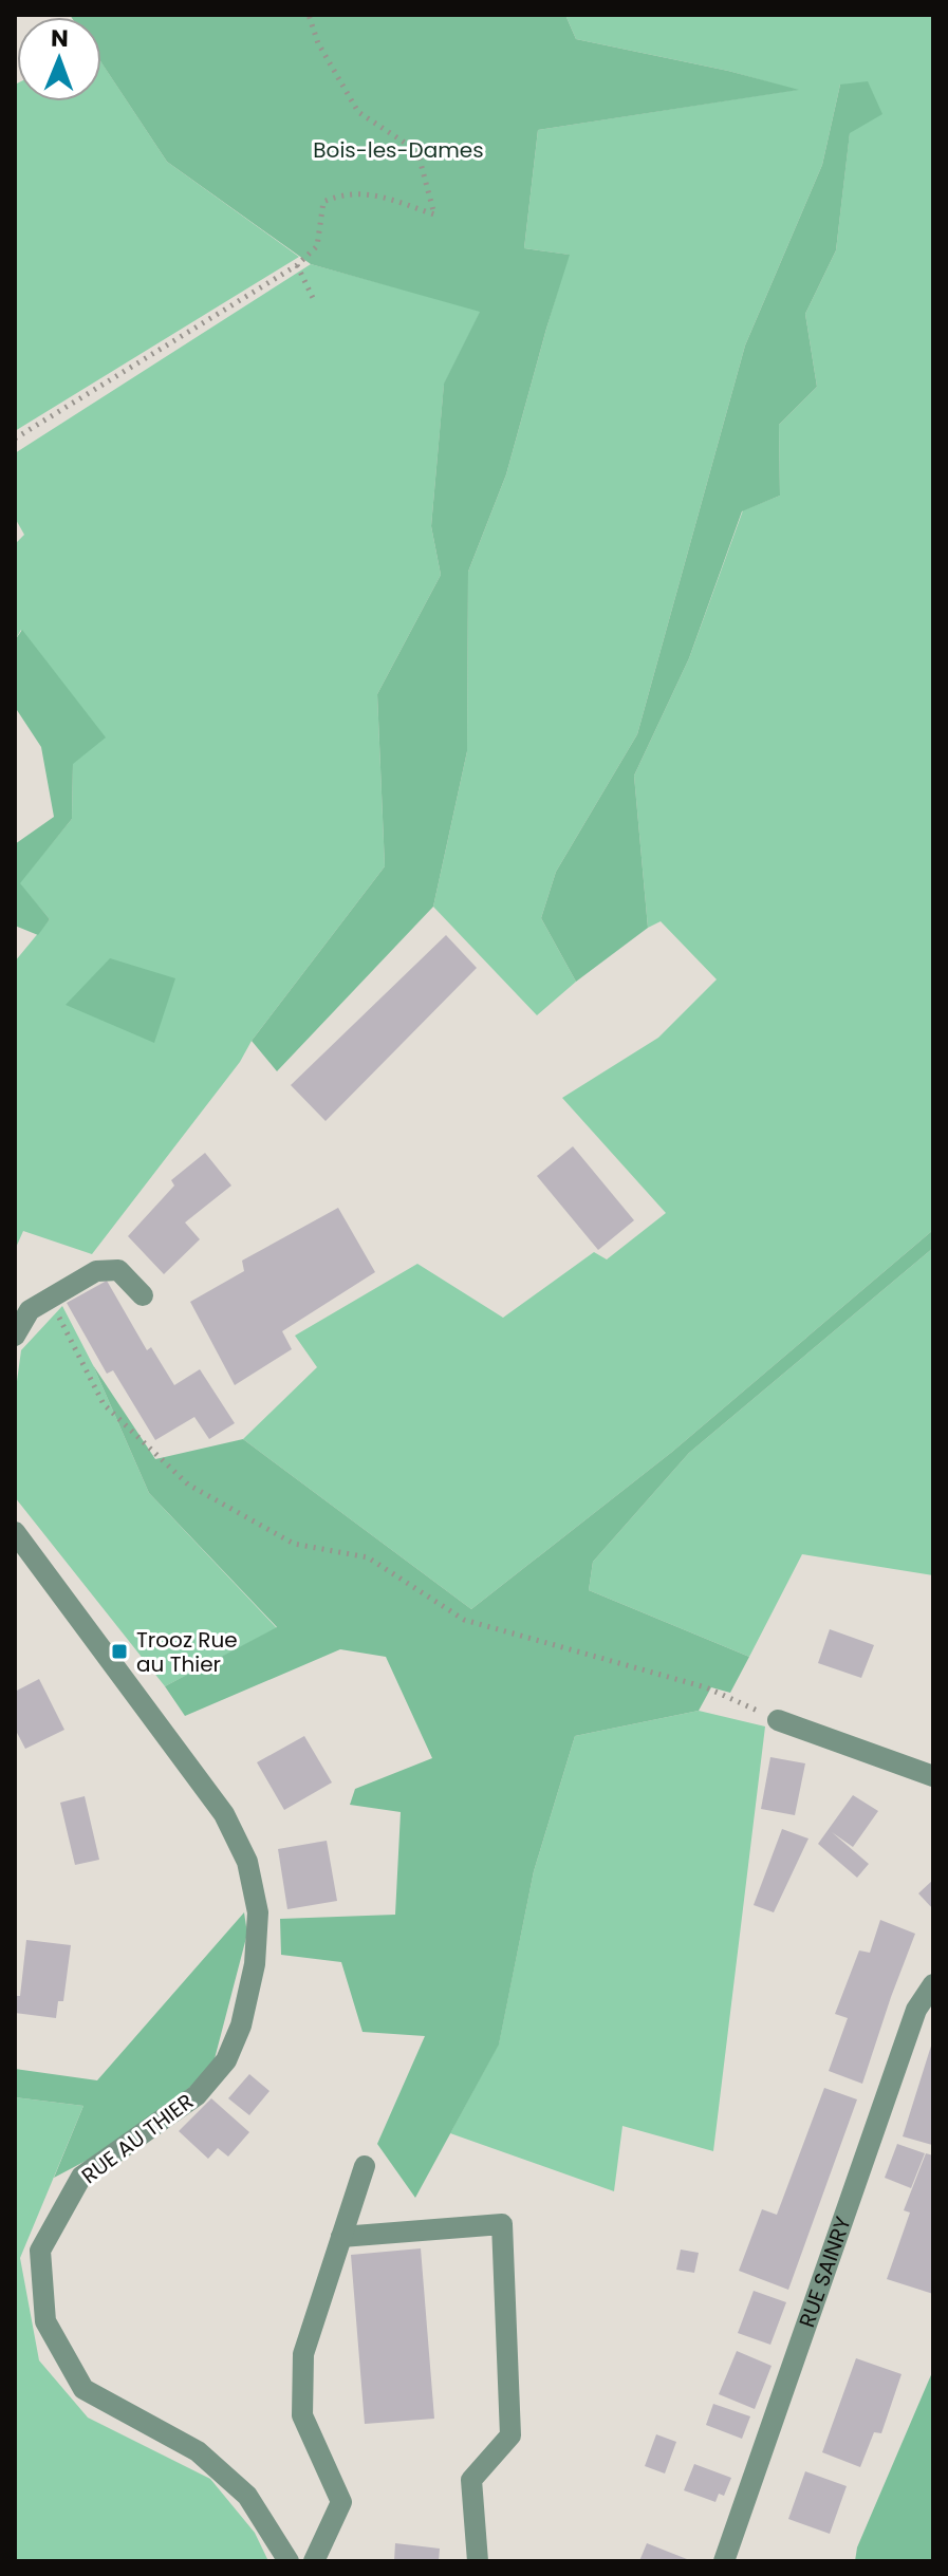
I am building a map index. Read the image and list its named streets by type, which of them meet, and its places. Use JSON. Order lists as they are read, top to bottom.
{
  "streets": {
    "street": ["RUE AU THIER", "RUE SAINRY"]
  },
  "parks": ["Bois-les-Dames"],
  "places": {
    "transit": ["Trooz Rue au Thier"]
  },
  "north": "top"
}
